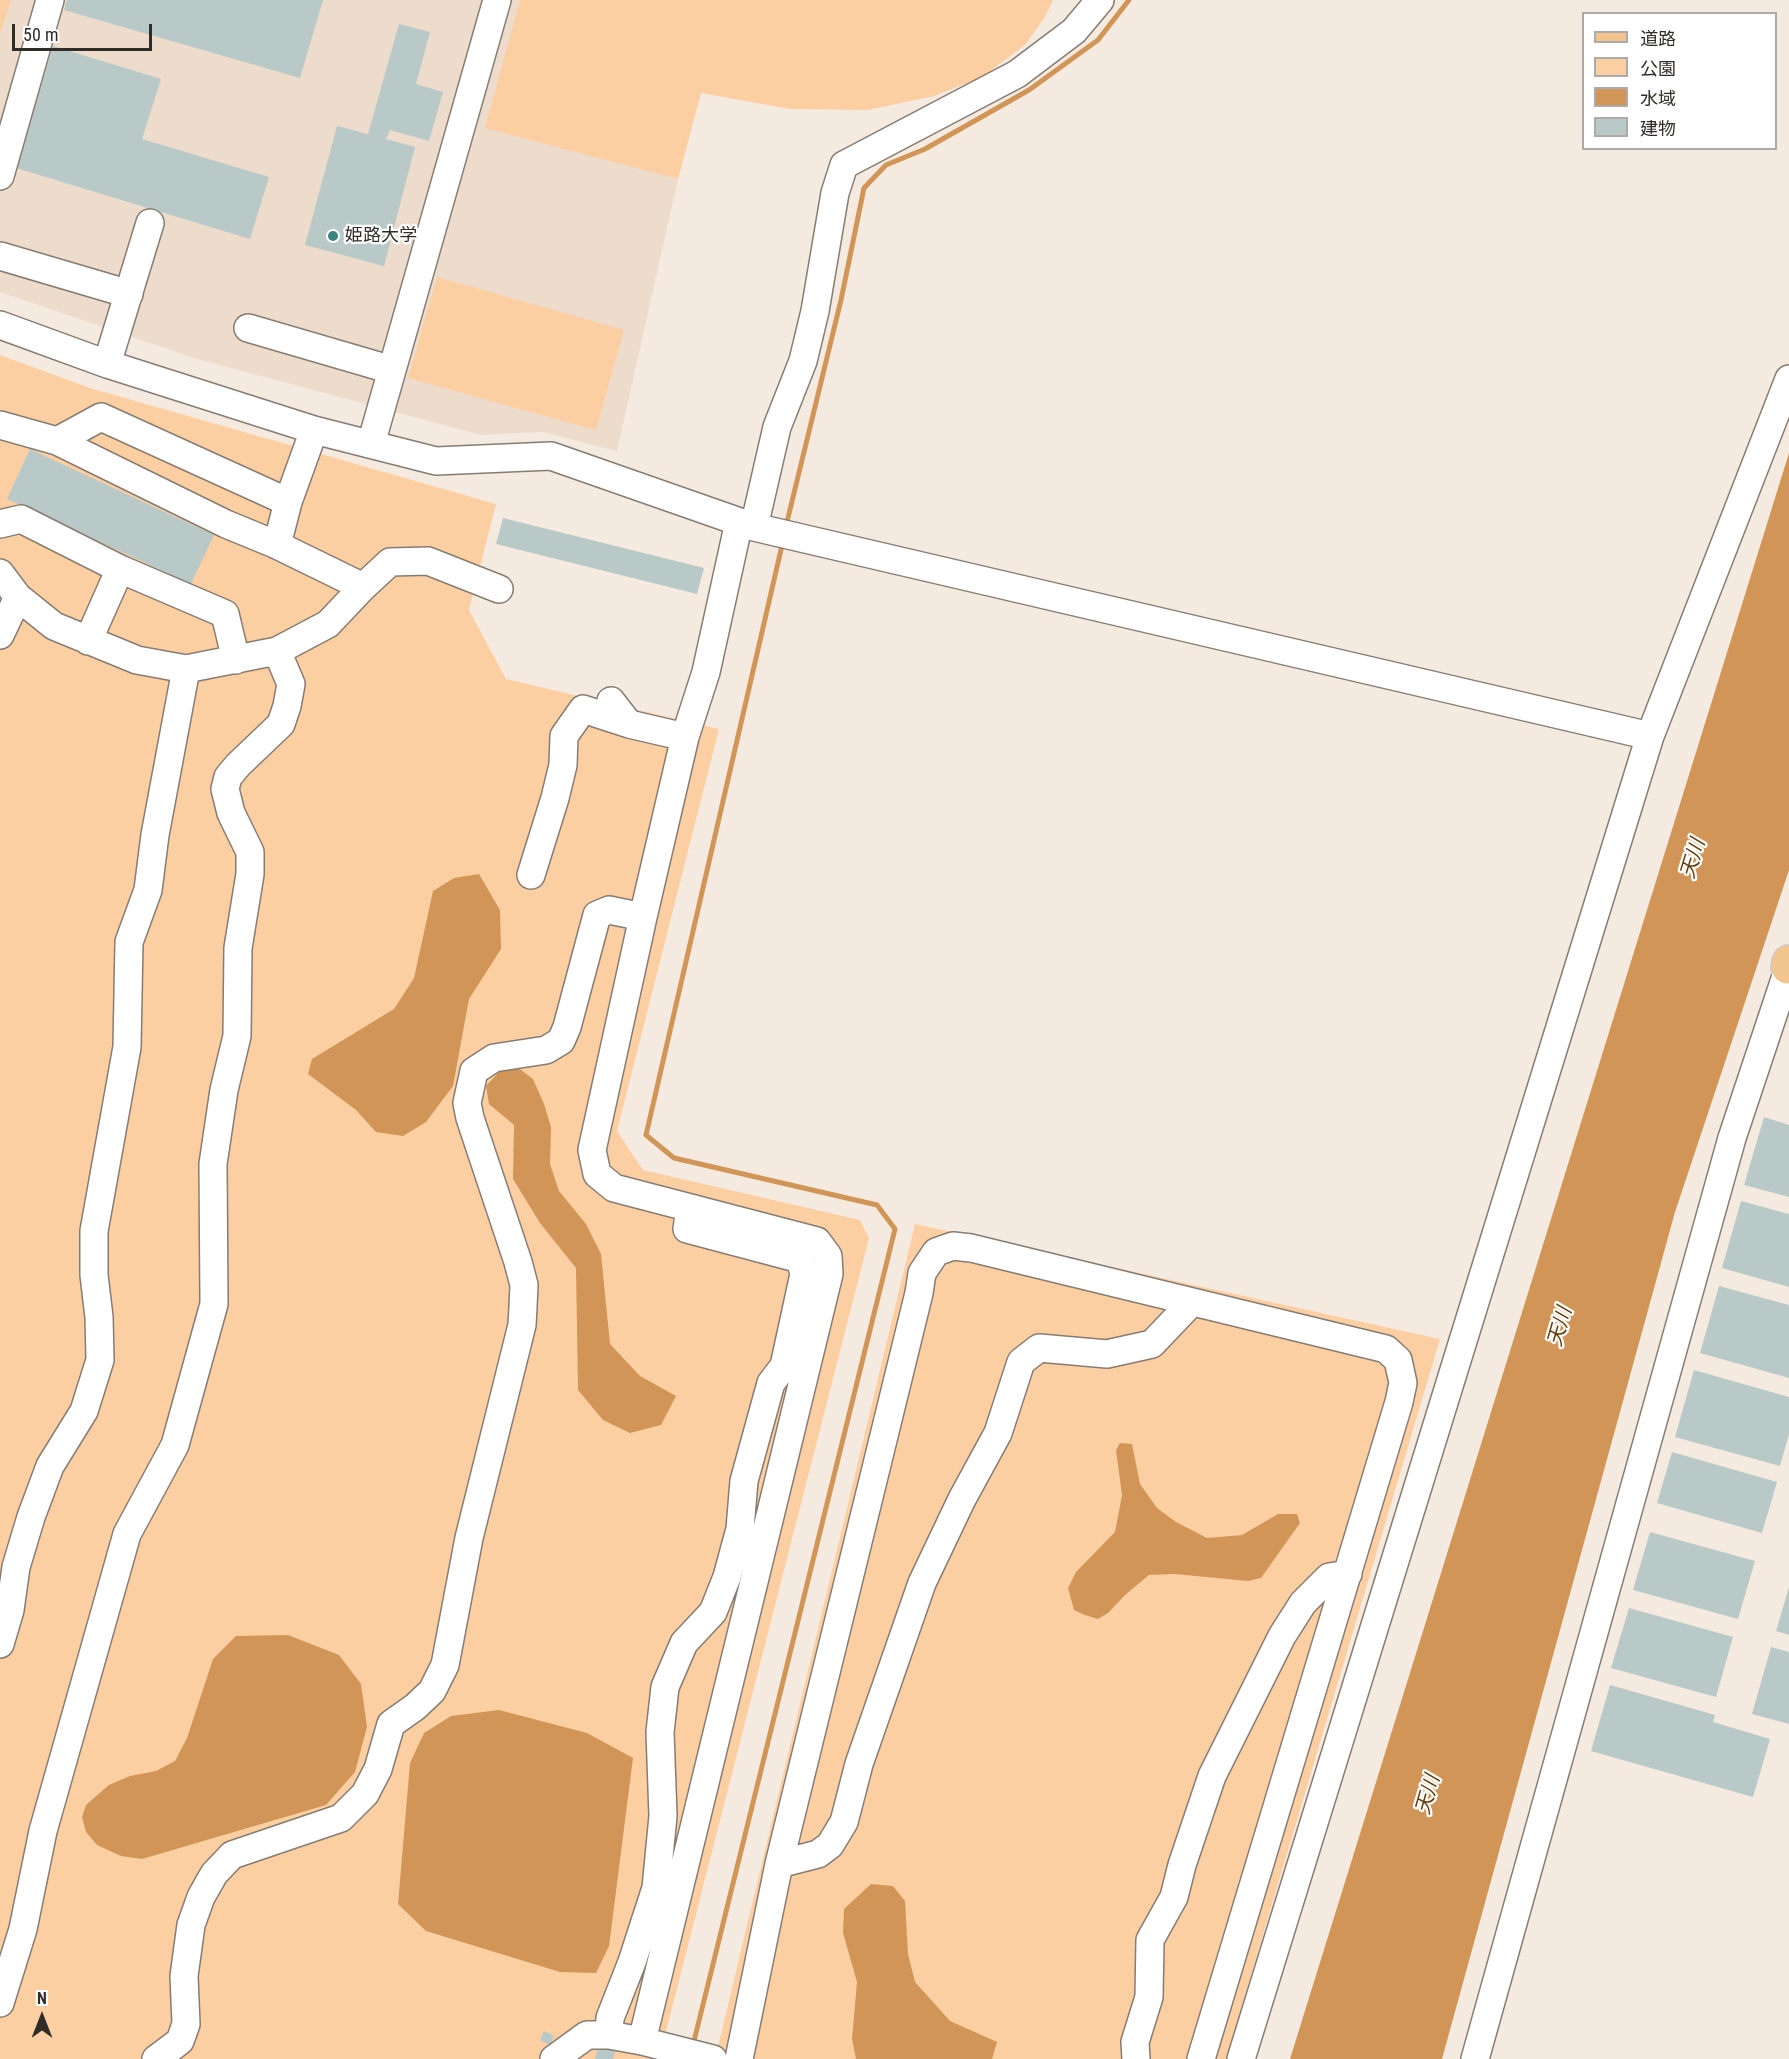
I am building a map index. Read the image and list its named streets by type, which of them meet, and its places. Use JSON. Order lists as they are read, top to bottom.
{
  "water": ["天川"],
  "places": ["姫路大学"],
  "legend": [
    "道路",
    "公園",
    "水域",
    "建物"
  ],
  "scale_bar": "50 m",
  "north": "top"
}
